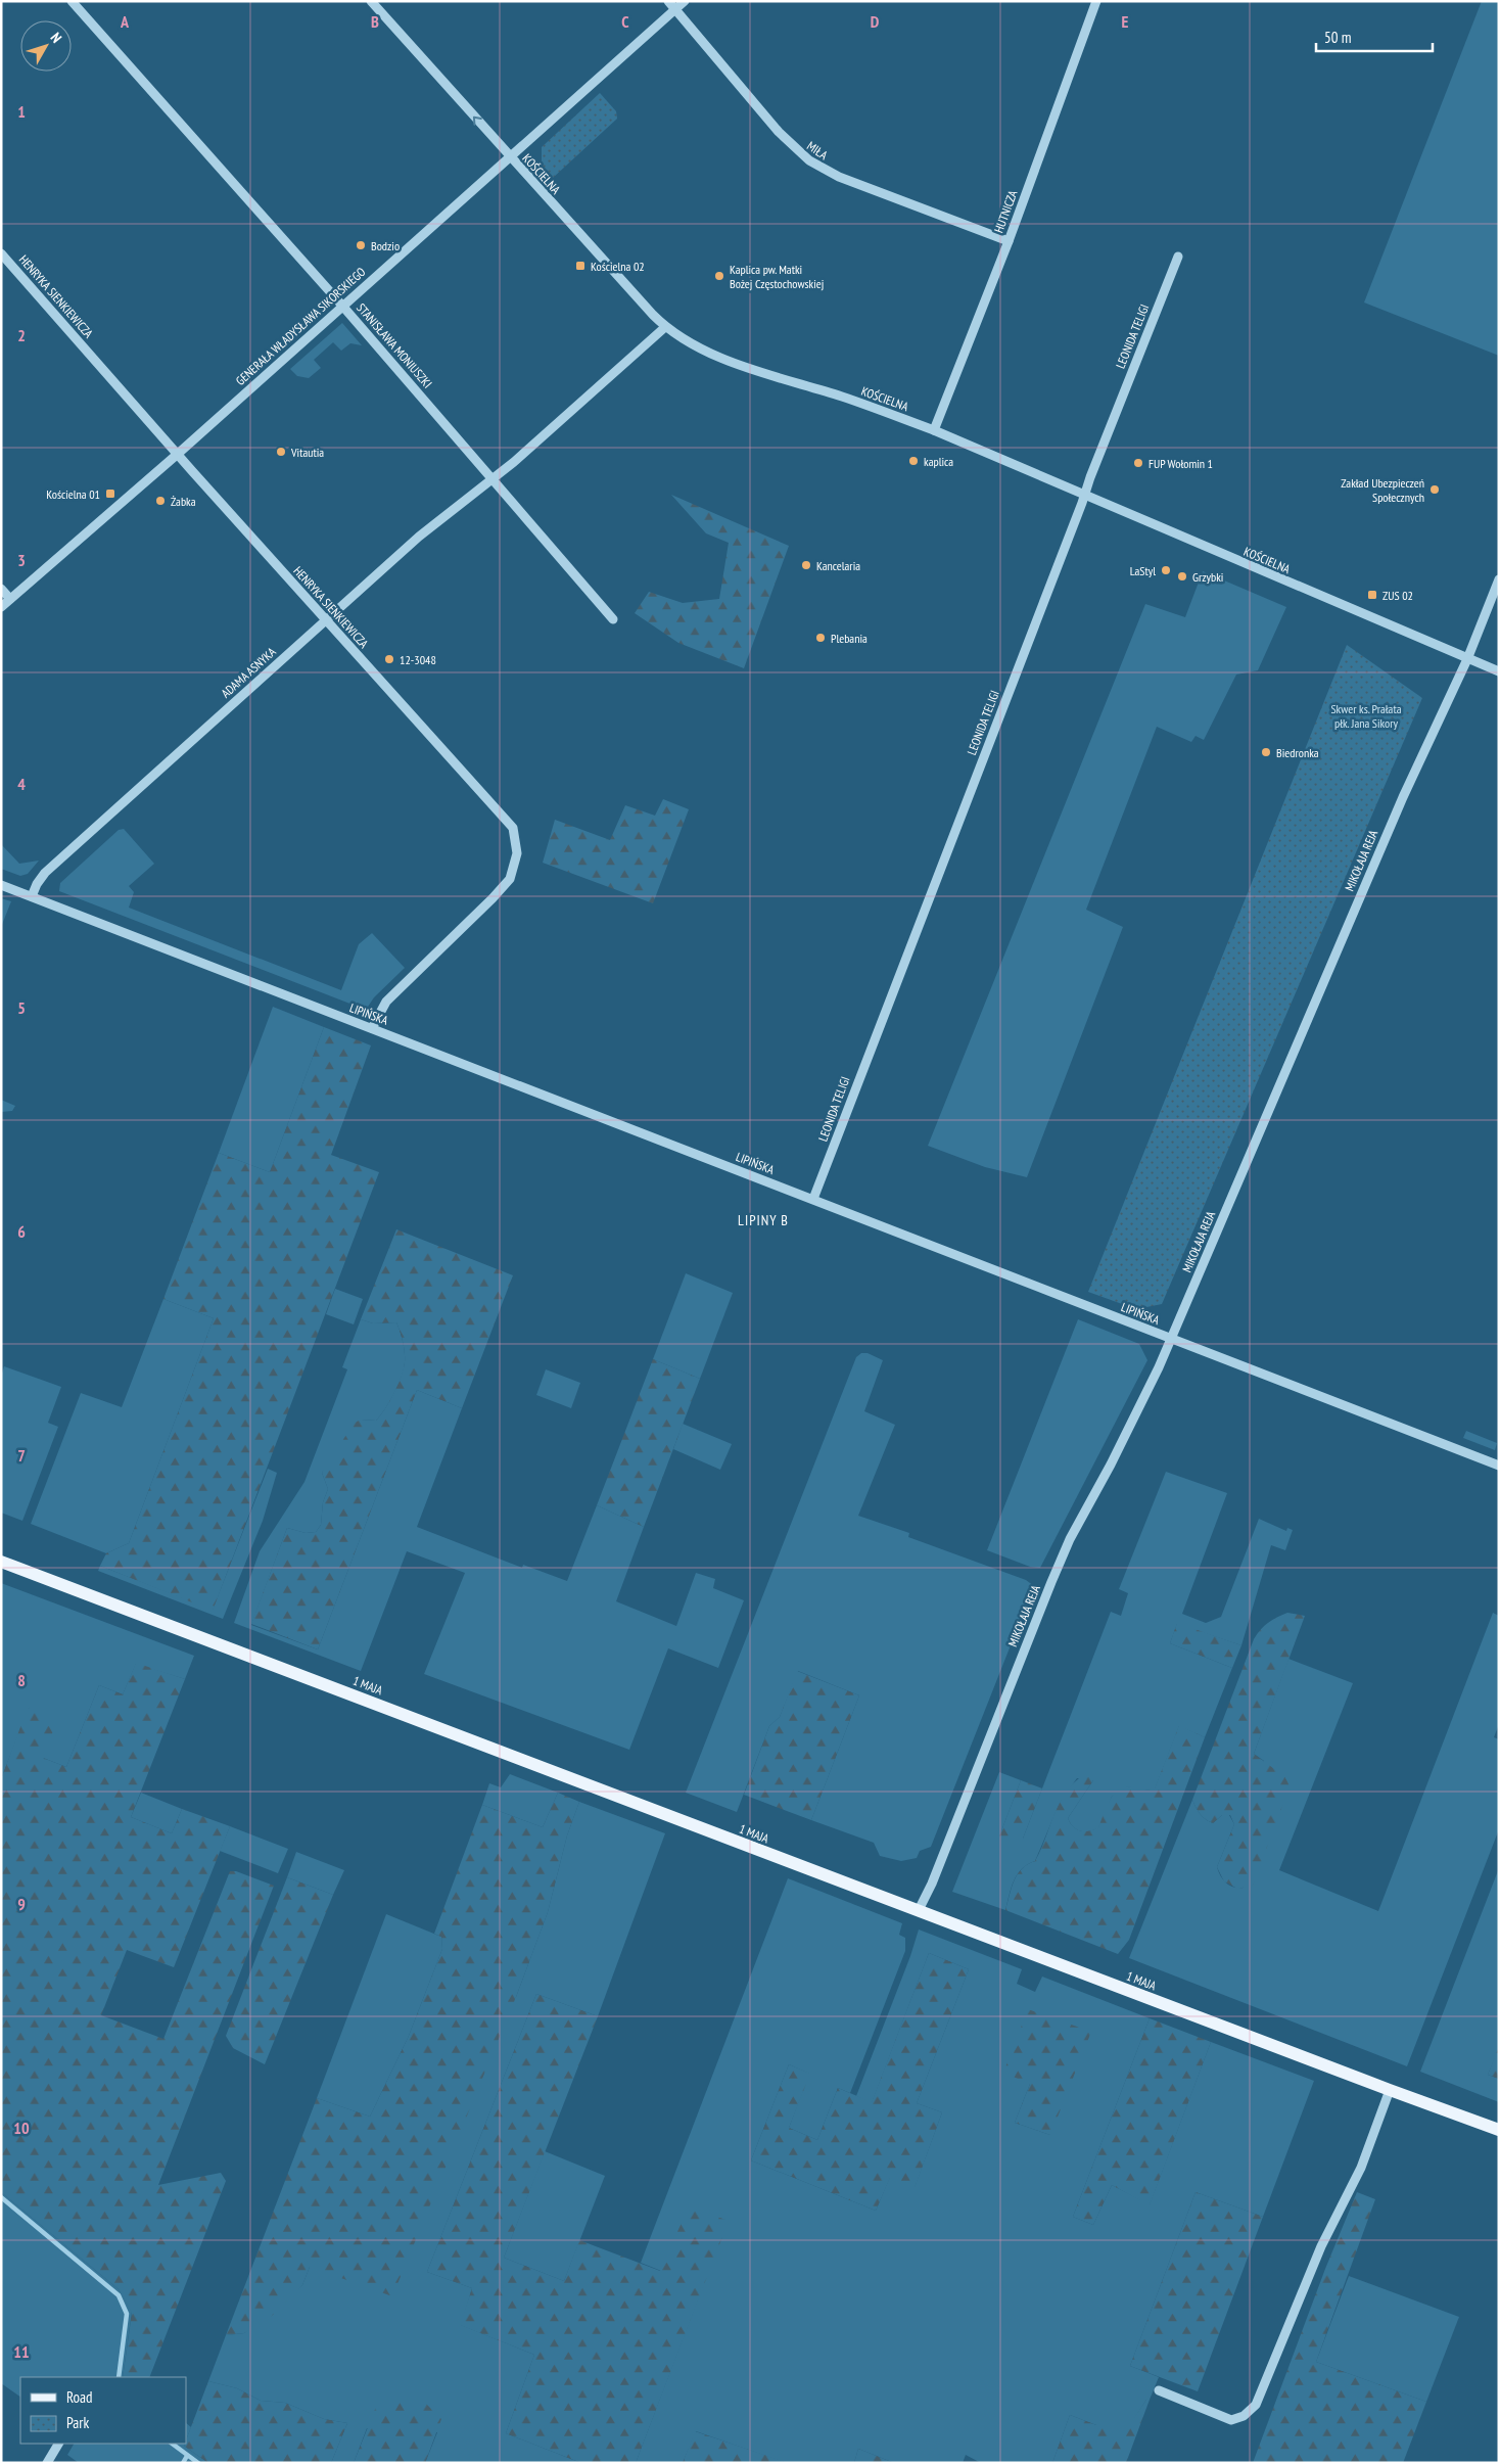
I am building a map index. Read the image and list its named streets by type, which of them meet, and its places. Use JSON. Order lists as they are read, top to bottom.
{
  "streets": {
    "main road": ["1 MAJA"],
    "street": [
      "MIŁA",
      "KOŚCIELNA",
      "HUTNICZA",
      "HENRYKA SIENKIEWICZA",
      "GENERAŁA WŁADYSŁAWA SIKORSKIEGO",
      "LEONIDA TELIGI",
      "STANISŁAWA MONIUSZKI",
      "ADAMA ASNYKA",
      "MIKOŁAJA REJA",
      "LIPIŃSKA"
    ]
  },
  "crossings": [
    ["MIŁA", "HUTNICZA"],
    ["MIŁA", "GENERAŁA WŁADYSŁAWA SIKORSKIEGO"],
    ["KOŚCIELNA", "HUTNICZA"],
    ["KOŚCIELNA", "GENERAŁA WŁADYSŁAWA SIKORSKIEGO"],
    ["KOŚCIELNA", "LEONIDA TELIGI"],
    ["KOŚCIELNA", "ADAMA ASNYKA"],
    ["KOŚCIELNA", "MIKOŁAJA REJA"],
    ["HENRYKA SIENKIEWICZA", "GENERAŁA WŁADYSŁAWA SIKORSKIEGO"],
    ["HENRYKA SIENKIEWICZA", "ADAMA ASNYKA"],
    ["HENRYKA SIENKIEWICZA", "LIPIŃSKA"],
    ["GENERAŁA WŁADYSŁAWA SIKORSKIEGO", "STANISŁAWA MONIUSZKI"],
    ["LEONIDA TELIGI", "LIPIŃSKA"],
    ["STANISŁAWA MONIUSZKI", "ADAMA ASNYKA"],
    ["ADAMA ASNYKA", "LIPIŃSKA"],
    ["MIKOŁAJA REJA", "LIPIŃSKA"],
    ["MIKOŁAJA REJA", "1 MAJA"]
  ],
  "districts": ["LIPINY B"],
  "parks": ["Skwer ks. Prałata płk. Jana Sikory"],
  "places": {
    "other": [
      "Bodzio",
      "Kaplica pw. Matki Bożej Częstochowskiej",
      "Vitautia",
      "kaplica",
      "FUP Wołomin 1",
      "Zakład Ubezpieczeń Społecznych",
      "Żabka",
      "Kancelaria",
      "LaStyl",
      "Grzybki",
      "Plebania",
      "12-3048",
      "Biedronka"
    ],
    "transit": ["Kościelna 02", "Kościelna 01", "ZUS 02"]
  },
  "legend": ["Road", "Park"],
  "scale_bar": "50 m",
  "north": "top right",
  "grid": {
    "columns": [
      "A",
      "B",
      "C",
      "D",
      "E"
    ],
    "rows": [
      "1",
      "2",
      "3",
      "4",
      "5",
      "6",
      "7",
      "8",
      "9",
      "10",
      "11"
    ]
  }
}
